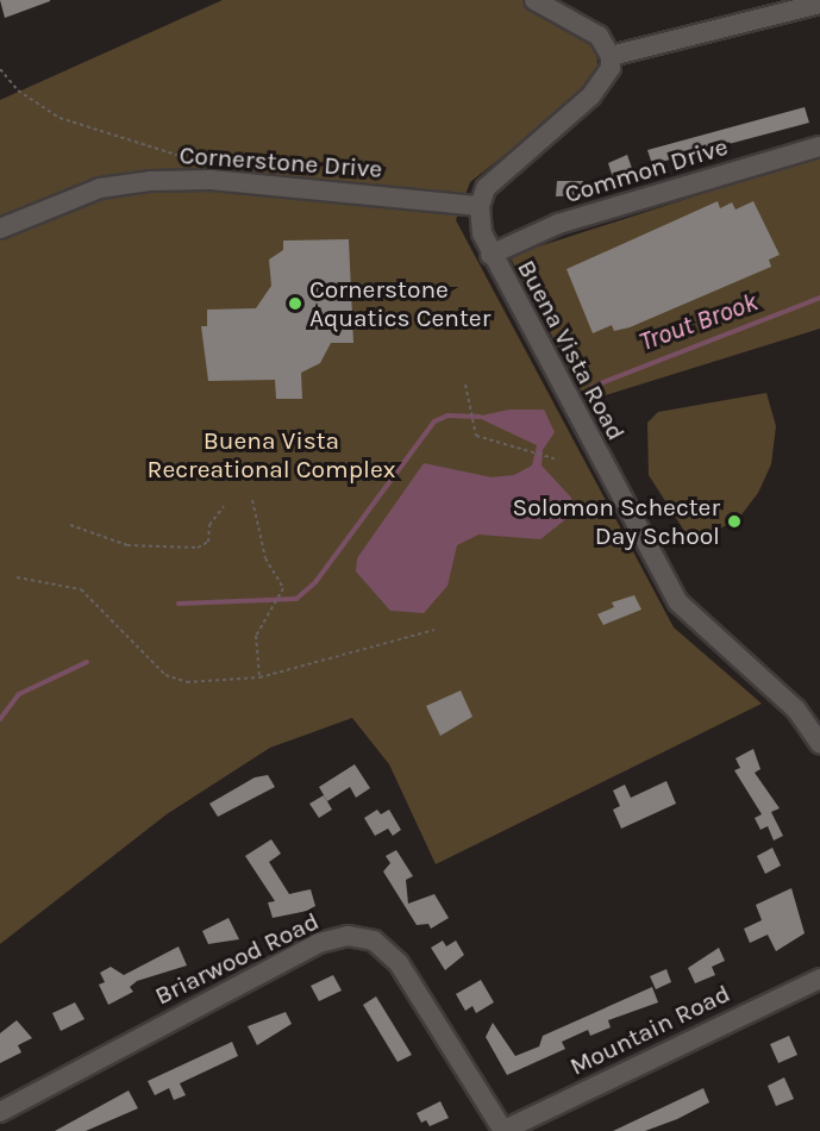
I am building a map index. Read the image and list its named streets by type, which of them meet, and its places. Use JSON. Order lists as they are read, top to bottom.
{
  "streets": {
    "street": [
      "Cornerstone Drive",
      "Common Drive",
      "Buena Vista Road",
      "Briarwood Road",
      "Mountain Road"
    ]
  },
  "crossings": [
    ["Cornerstone Drive", "Buena Vista Road"],
    ["Common Drive", "Buena Vista Road"],
    ["Briarwood Road", "Mountain Road"]
  ],
  "water": ["Trout Brook"],
  "parks": ["Buena Vista Recreational Complex"],
  "places": ["Cornerstone Aquatics Center", "Solomon Schecter Day School"]
}
